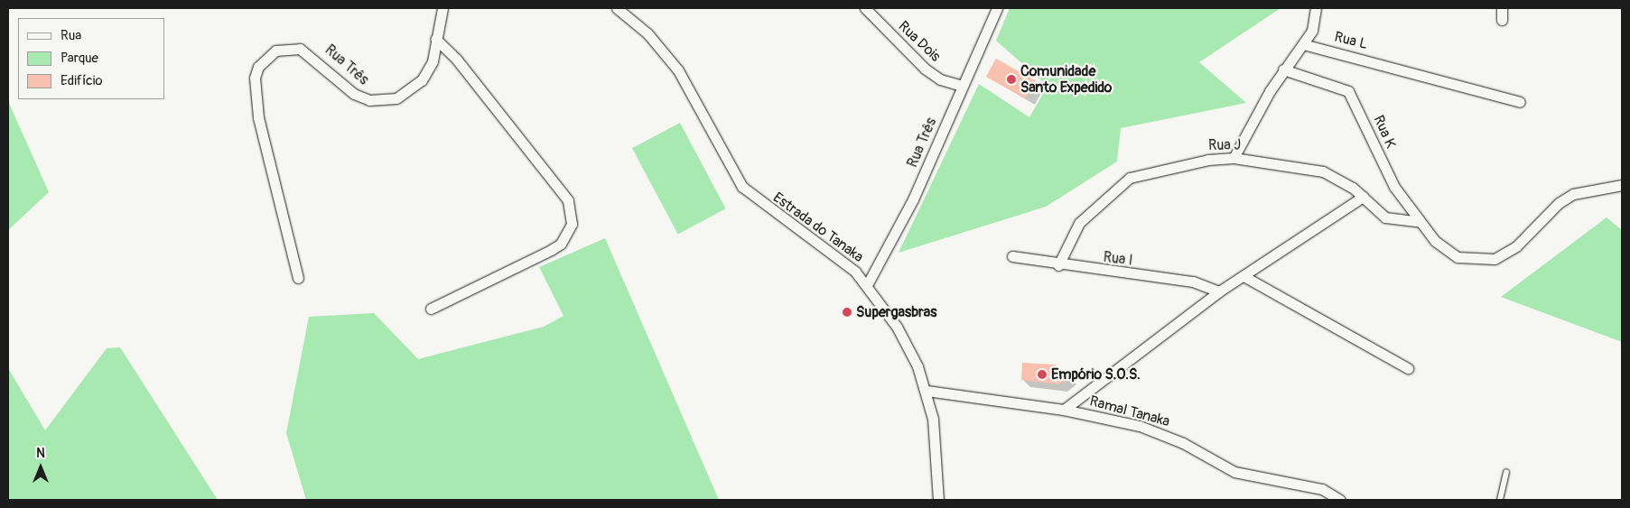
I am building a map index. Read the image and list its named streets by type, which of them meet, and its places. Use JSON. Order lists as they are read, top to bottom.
{
  "streets": {
    "street": [
      "Rua L",
      "Rua Dois",
      "Rua Três",
      "Rua K",
      "Rua J",
      "Estrada do Tanaka",
      "Rua I",
      "Ramal Tanaka"
    ]
  },
  "crossings": [
    ["Rua Dois", "Rua Três"],
    ["Rua Três", "Estrada do Tanaka"],
    ["Rua K", "Rua J"],
    ["Rua J", "Rua I"],
    ["Estrada do Tanaka", "Ramal Tanaka"]
  ],
  "places": ["Comunidade Santo Expedido", "Supergasbras", "Empório S.O.S."],
  "legend": ["Rua", "Parque", "Edifício"],
  "north": "top"
}
